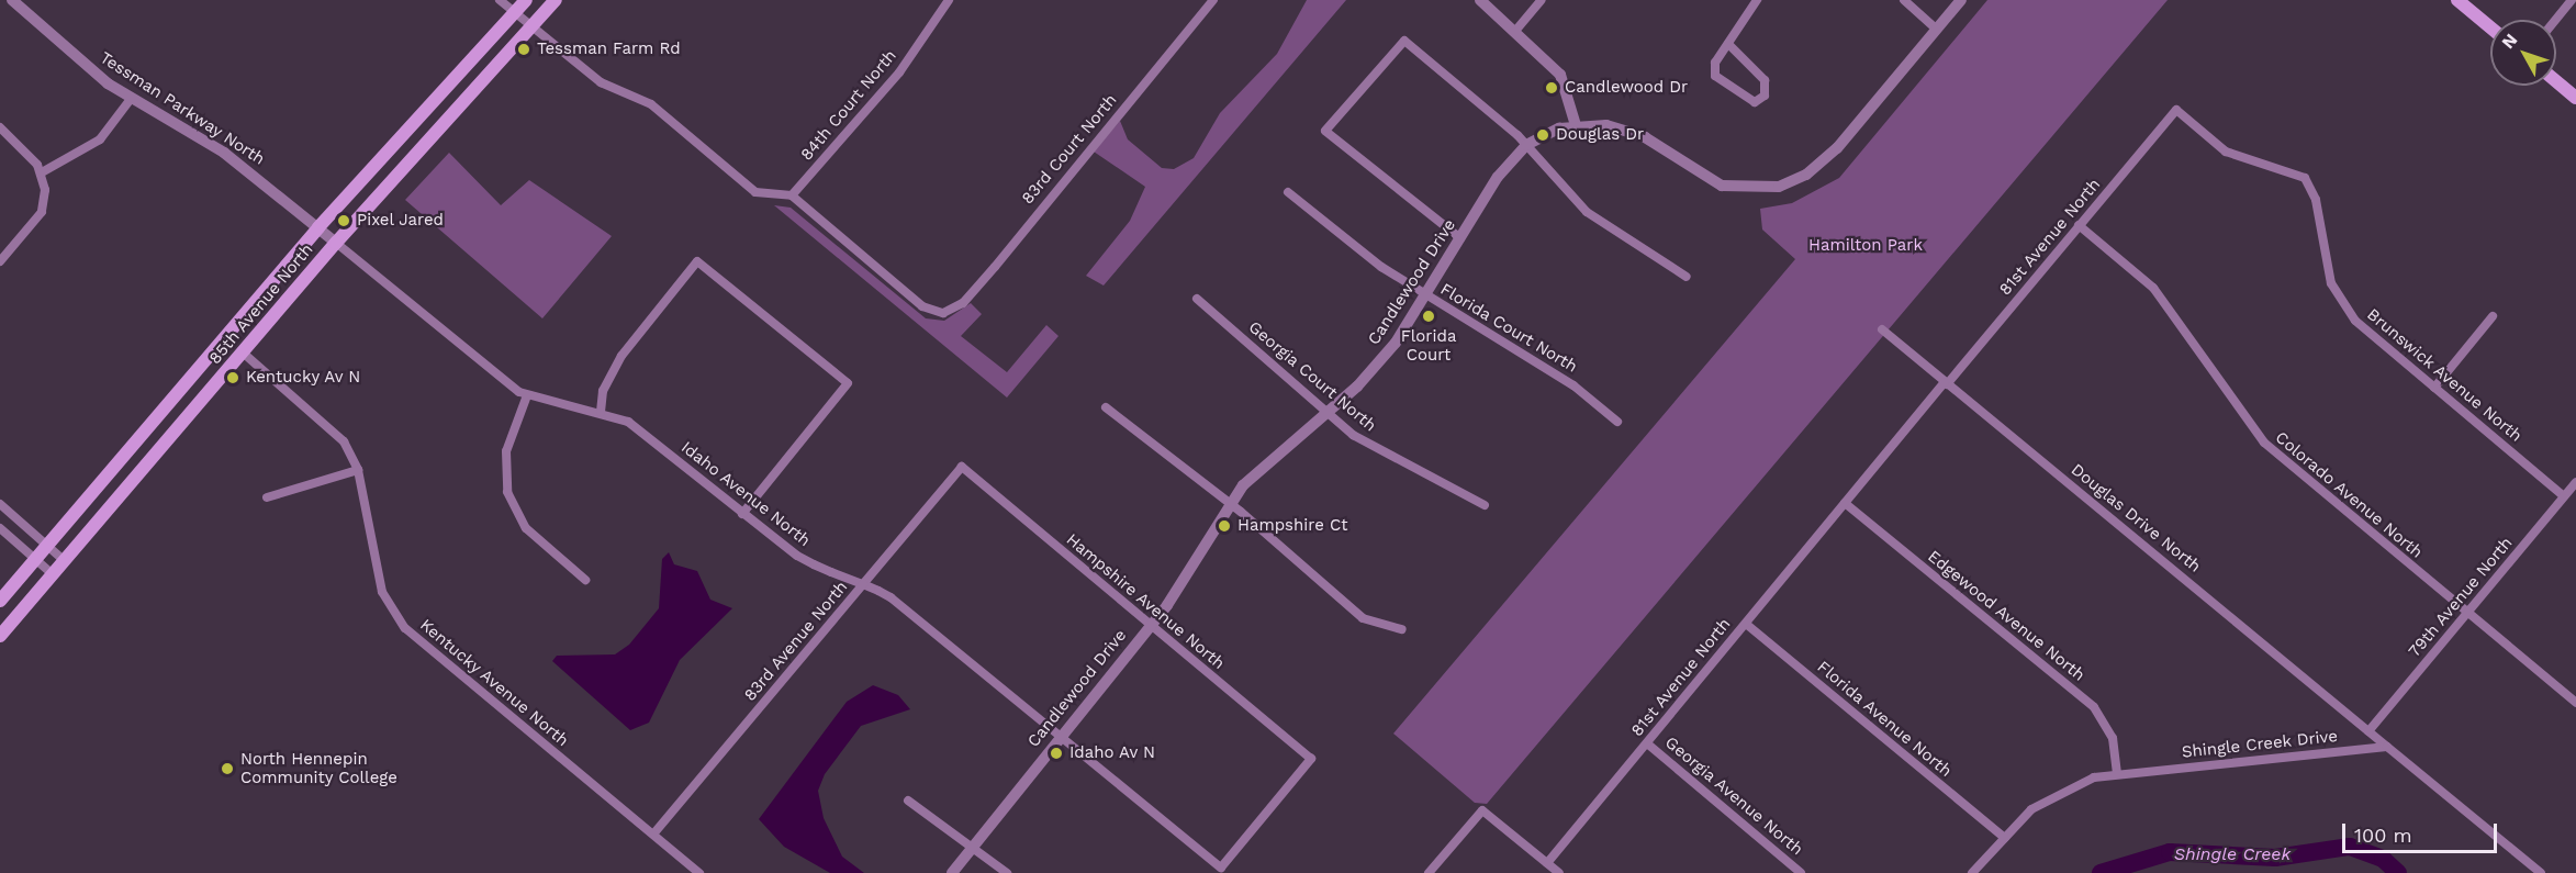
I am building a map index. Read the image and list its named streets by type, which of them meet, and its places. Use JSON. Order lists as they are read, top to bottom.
{
  "streets": {
    "main road": ["85th Avenue North"],
    "street": [
      "84th Court North",
      "Tessman Parkway North",
      "83rd Court North",
      "81st Avenue North",
      "Candlewood Drive",
      "Florida Court North",
      "Brunswick Avenue North",
      "Georgia Court North",
      "Idaho Avenue North",
      "Colorado Avenue North",
      "Douglas Drive North",
      "79th Avenue North",
      "Hampshire Avenue North",
      "Edgewood Avenue North",
      "83rd Avenue North",
      "Kentucky Avenue North",
      "Florida Avenue North",
      "Shingle Creek Drive",
      "Georgia Avenue North"
    ]
  },
  "crossings": [
    ["84th Court North", "83rd Court North"],
    ["Tessman Parkway North", "85th Avenue North"],
    ["Tessman Parkway North", "Idaho Avenue North"],
    ["81st Avenue North", "Brunswick Avenue North"],
    ["81st Avenue North", "Colorado Avenue North"],
    ["81st Avenue North", "Douglas Drive North"],
    ["81st Avenue North", "Edgewood Avenue North"],
    ["81st Avenue North", "Florida Avenue North"],
    ["81st Avenue North", "Georgia Avenue North"],
    ["Candlewood Drive", "Florida Court North"],
    ["Candlewood Drive", "Georgia Court North"],
    ["Candlewood Drive", "Idaho Avenue North"],
    ["Candlewood Drive", "Hampshire Avenue North"],
    ["85th Avenue North", "Idaho Avenue North"],
    ["85th Avenue North", "Kentucky Avenue North"],
    ["Brunswick Avenue North", "79th Avenue North"],
    ["Idaho Avenue North", "Hampshire Avenue North"],
    ["Idaho Avenue North", "83rd Avenue North"],
    ["Colorado Avenue North", "79th Avenue North"],
    ["Douglas Drive North", "79th Avenue North"],
    ["Douglas Drive North", "Shingle Creek Drive"],
    ["Hampshire Avenue North", "83rd Avenue North"],
    ["Edgewood Avenue North", "Shingle Creek Drive"],
    ["83rd Avenue North", "Kentucky Avenue North"],
    ["Florida Avenue North", "Shingle Creek Drive"]
  ],
  "water": ["Shingle Creek"],
  "parks": ["Hamilton Park"],
  "places": [
    "Tessman Farm Rd",
    "Candlewood Dr",
    "Douglas Dr",
    "Pixel Jared",
    "Florida Court",
    "Kentucky Av N",
    "Hampshire Ct",
    "Idaho Av N",
    "North Hennepin Community College"
  ],
  "scale_bar": "100 m",
  "north": "top left"
}
